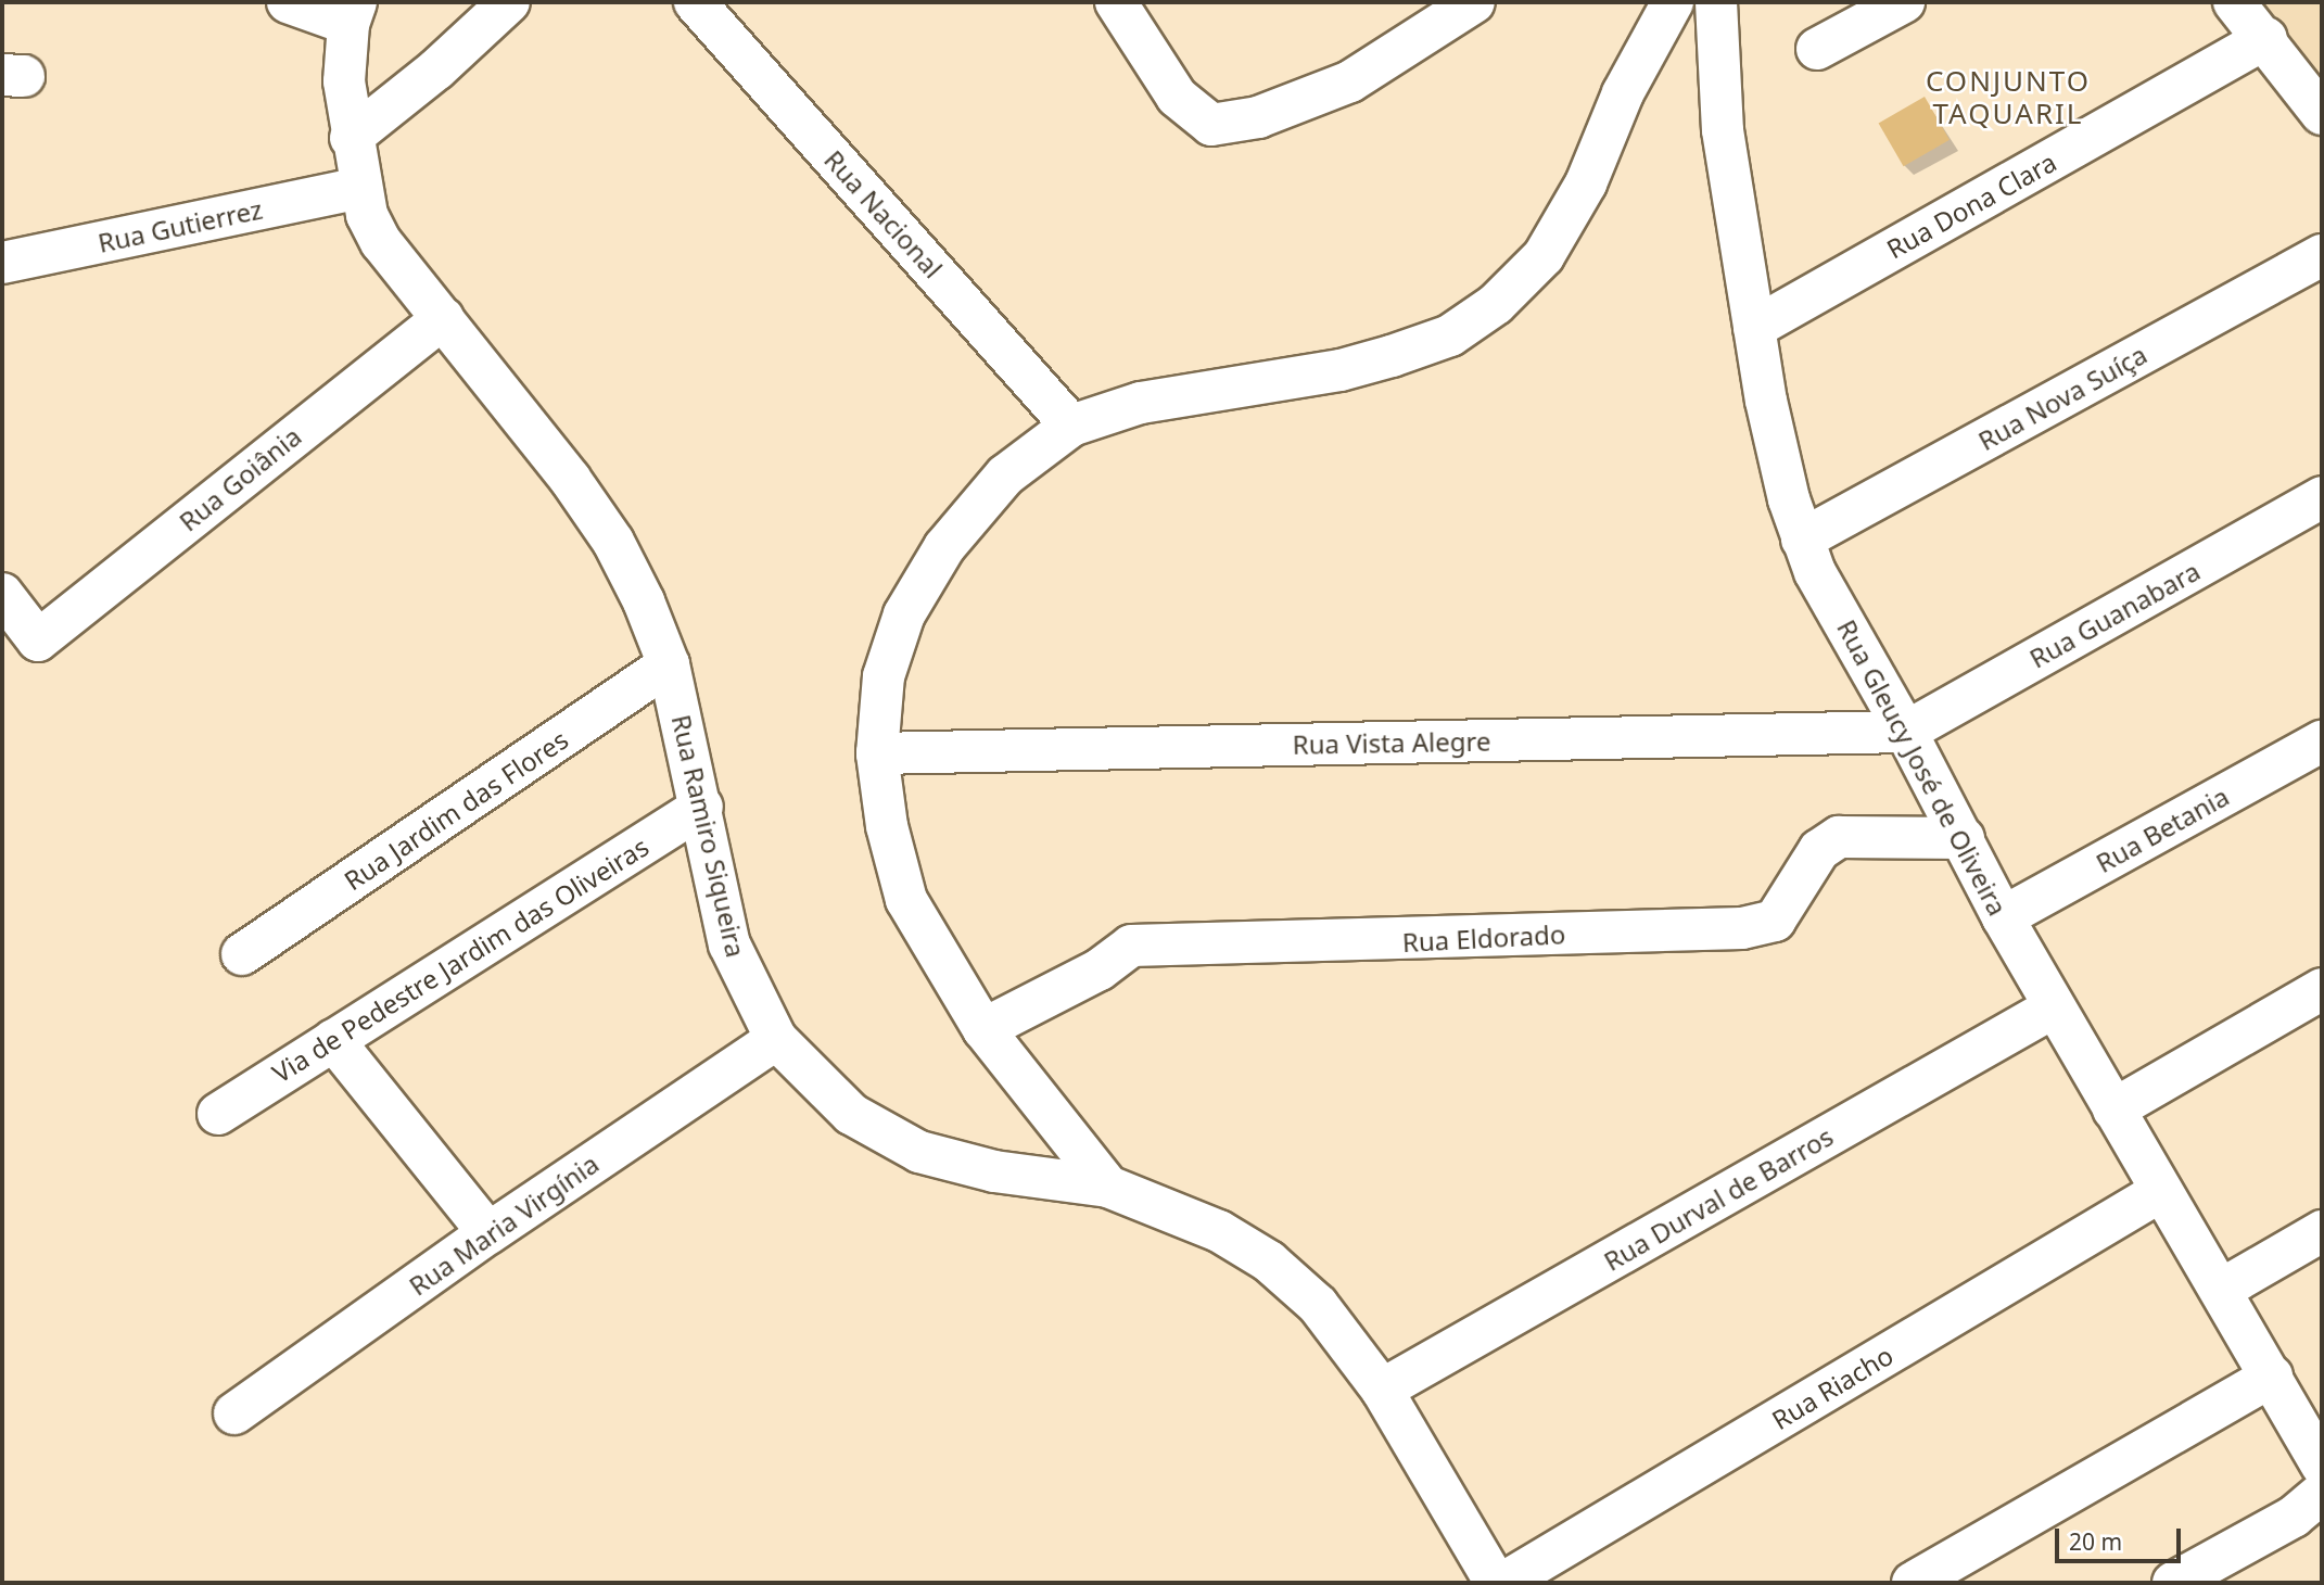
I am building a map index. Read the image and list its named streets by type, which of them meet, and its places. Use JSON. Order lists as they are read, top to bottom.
{
  "streets": {
    "street": [
      "Rua Dona Clara",
      "Rua Nacional",
      "Rua Gutierrez",
      "Rua Nova Suíça",
      "Rua Goiânia",
      "Rua Guanabara",
      "Rua Vista Alegre",
      "Rua Gleucy José de Oliveira",
      "Rua Jardim das Flores",
      "Rua Betania",
      "Rua Ramiro Siqueira",
      "Rua Eldorado",
      "Via de Pedestre Jardim das Oliveiras",
      "Rua Durval de Barros",
      "Rua Maria Virgínia",
      "Rua Riacho"
    ]
  },
  "crossings": [
    ["Rua Dona Clara", "Rua Gleucy José de Oliveira"],
    ["Rua Gutierrez", "Rua Ramiro Siqueira"],
    ["Rua Nova Suíça", "Rua Gleucy José de Oliveira"],
    ["Rua Goiânia", "Rua Ramiro Siqueira"],
    ["Rua Guanabara", "Rua Vista Alegre"],
    ["Rua Guanabara", "Rua Gleucy José de Oliveira"],
    ["Rua Vista Alegre", "Rua Gleucy José de Oliveira"],
    ["Rua Gleucy José de Oliveira", "Rua Betania"],
    ["Rua Gleucy José de Oliveira", "Rua Eldorado"],
    ["Rua Gleucy José de Oliveira", "Rua Durval de Barros"],
    ["Rua Gleucy José de Oliveira", "Rua Riacho"],
    ["Rua Jardim das Flores", "Rua Ramiro Siqueira"],
    ["Rua Ramiro Siqueira", "Via de Pedestre Jardim das Oliveiras"],
    ["Rua Ramiro Siqueira", "Rua Durval de Barros"],
    ["Rua Ramiro Siqueira", "Rua Maria Virgínia"]
  ],
  "districts": ["CONJUNTO TAQUARIL"],
  "scale_bar": "20 m"
}
